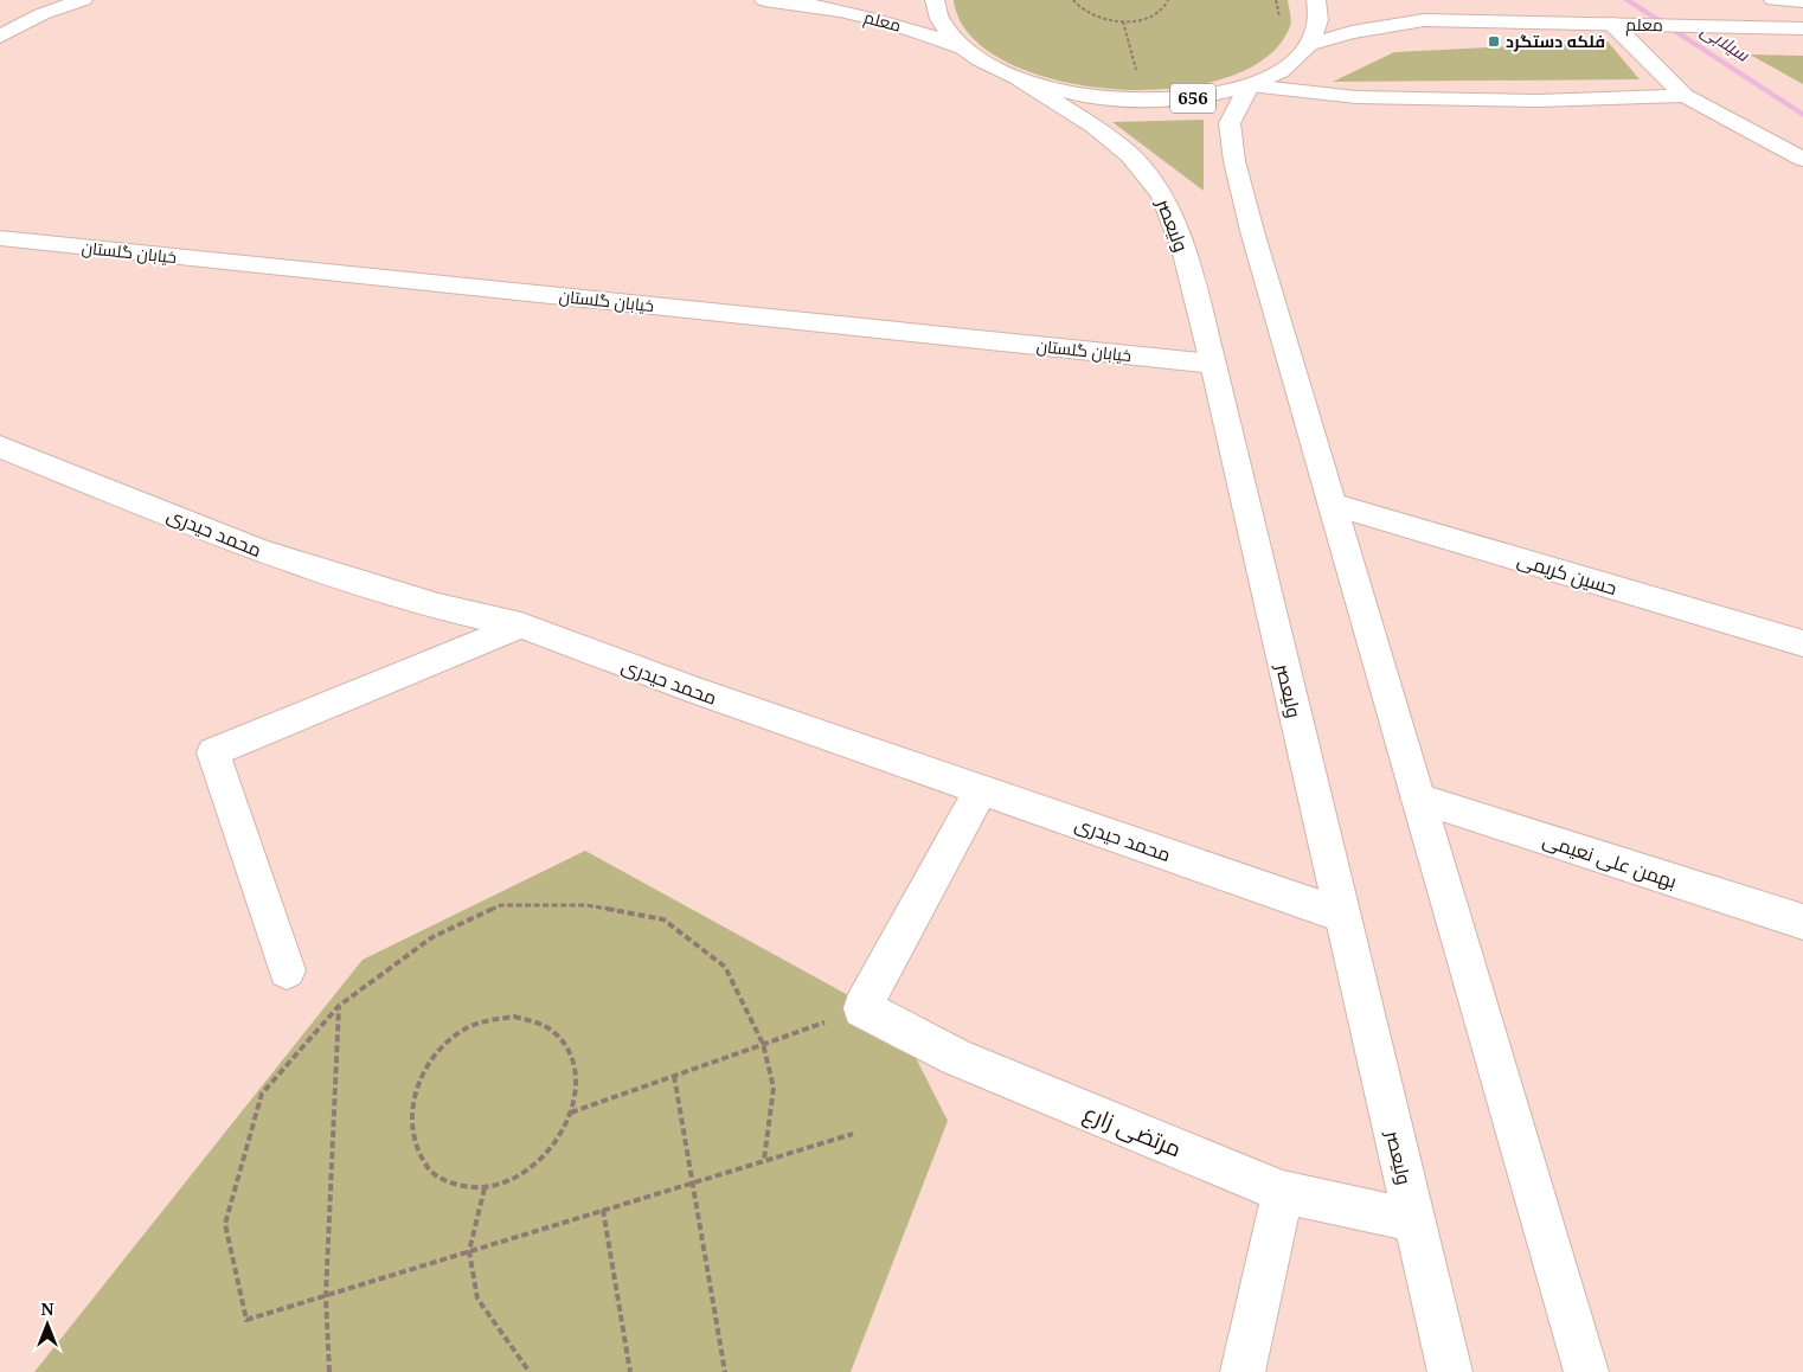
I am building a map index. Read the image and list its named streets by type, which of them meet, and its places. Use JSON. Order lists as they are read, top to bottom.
{
  "streets": {
    "street": [
      "معلم",
      "656",
      "ولیعصر",
      "خیابان گلستان",
      "محمد حیدری",
      "حسین کریمی",
      "بهمن علی نعیمی",
      "مرتضی زارع"
    ]
  },
  "crossings": [
    ["معلم", "656"],
    ["656", "ولیعصر"],
    ["ولیعصر", "خیابان گلستان"],
    ["ولیعصر", "محمد حیدری"],
    ["ولیعصر", "مرتضی زارع"]
  ],
  "water": ["سیلابی"],
  "places": {
    "transit": ["فلکه دستگرد"]
  },
  "north": "top"
}
